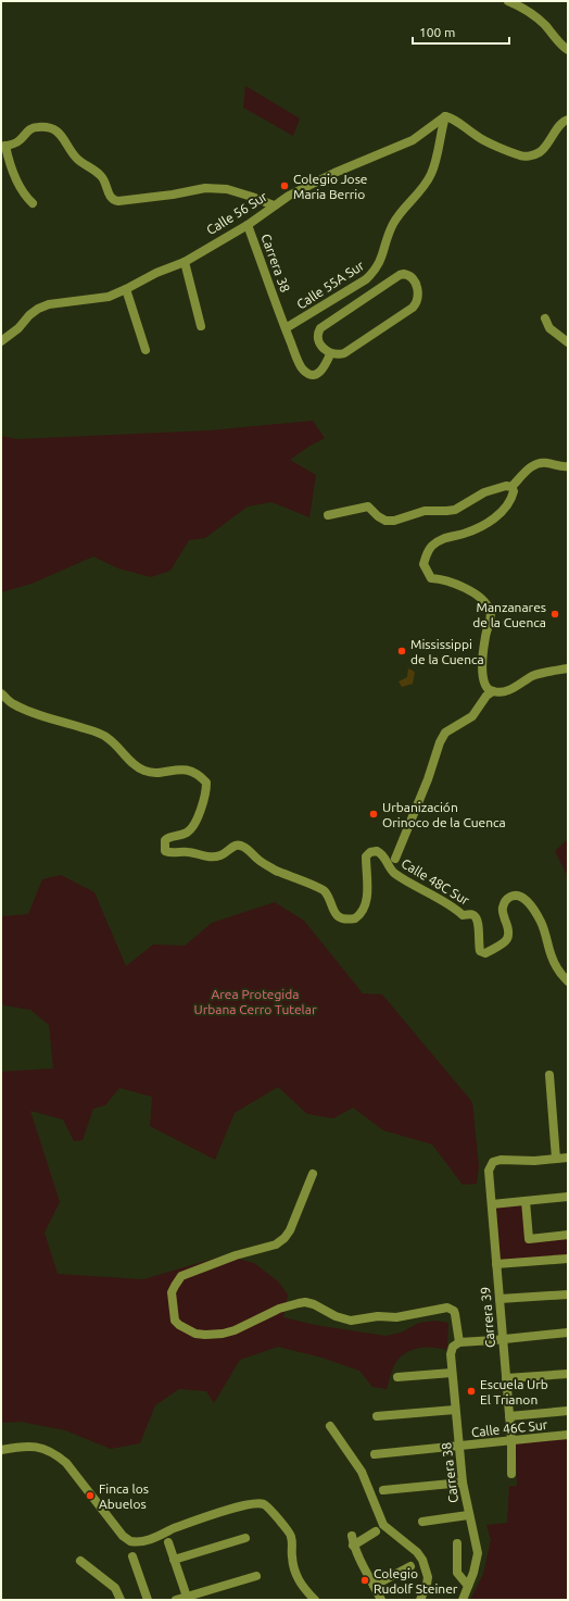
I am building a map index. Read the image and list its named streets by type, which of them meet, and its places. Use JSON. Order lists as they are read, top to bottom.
{
  "streets": {
    "street": [
      "Calle 56 Sur",
      "Carrera 38",
      "Calle 55A Sur",
      "Calle 48C Sur",
      "Carrera 39",
      "Calle 46C Sur"
    ]
  },
  "crossings": [
    ["Calle 56 Sur", "Carrera 38"],
    ["Calle 56 Sur", "Calle 55A Sur"],
    ["Carrera 38", "Calle 55A Sur"],
    ["Carrera 38", "Calle 46C Sur"],
    ["Carrera 39", "Calle 46C Sur"]
  ],
  "parks": ["Area Protegida Urbana Cerro Tutelar"],
  "places": [
    "Colegio Jose Maria Berrio",
    "Manzanares de la Cuenca",
    "Mississippi de la Cuenca",
    "Urbanización Orinoco de la Cuenca",
    "Escuela Urb El Trianon",
    "Finca los Abuelos",
    "Colegio Rudolf Steiner"
  ],
  "scale_bar": "100 m"
}
